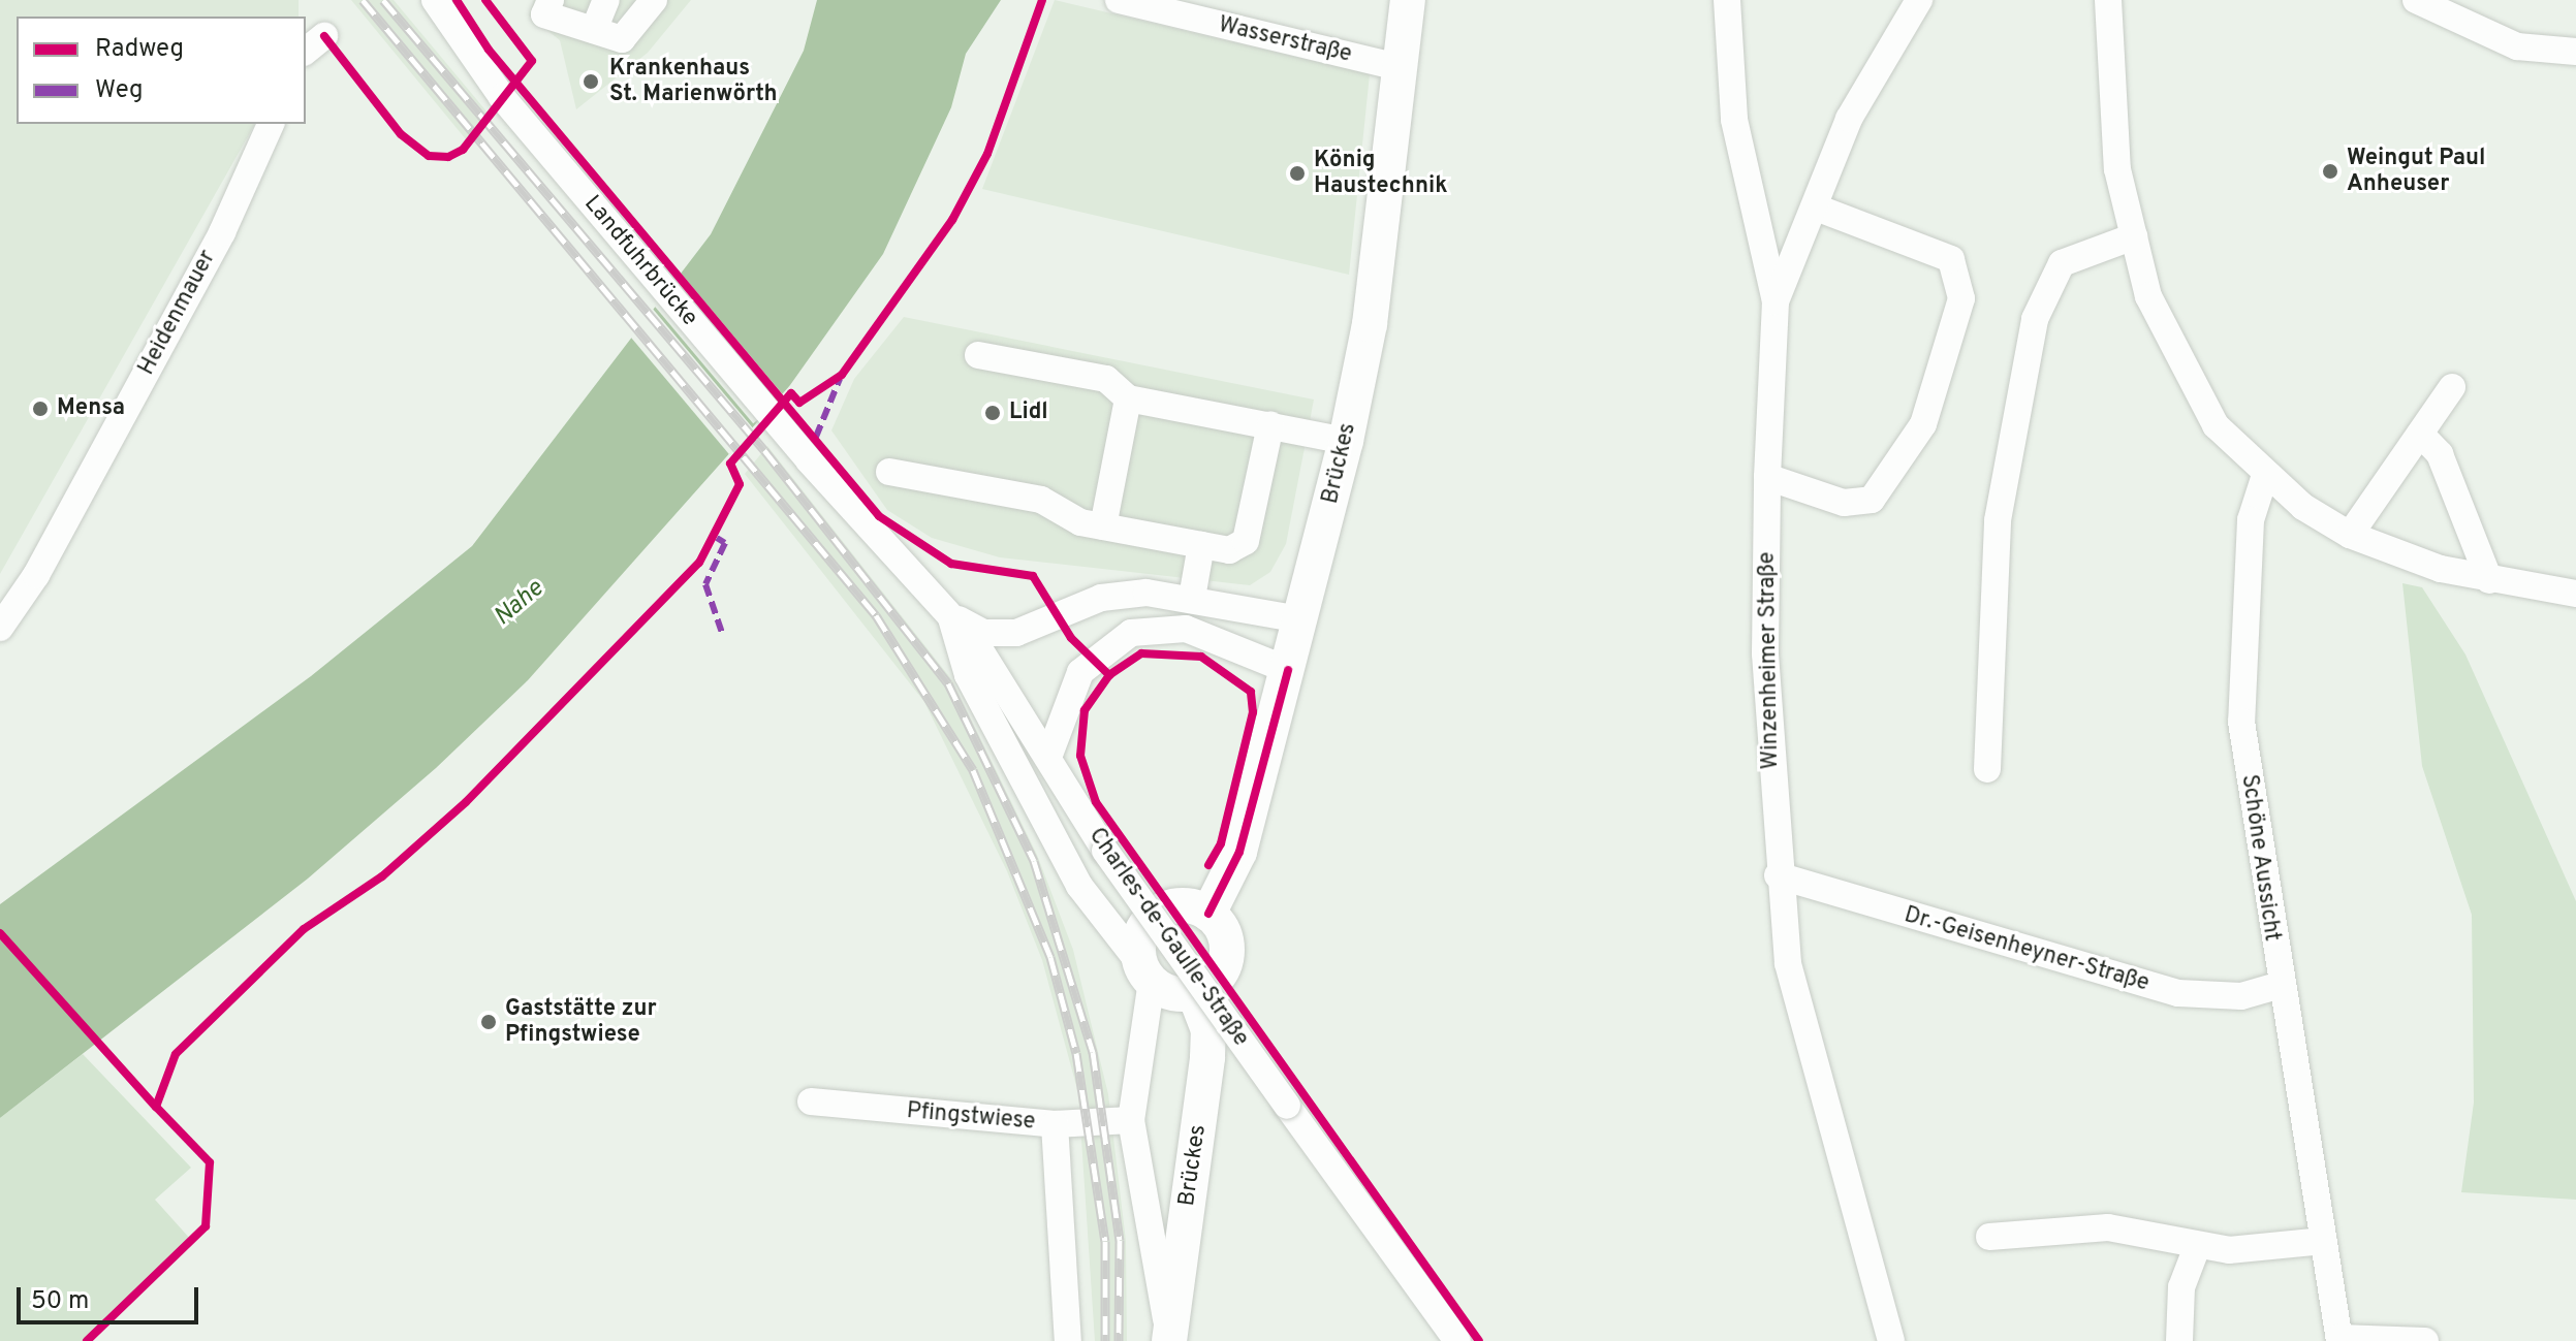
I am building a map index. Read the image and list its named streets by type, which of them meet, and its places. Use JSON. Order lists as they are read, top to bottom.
{
  "streets": {
    "main road": ["Brückes"],
    "street": [
      "Wasserstraße",
      "Landfuhrbrücke",
      "Heidenmauer",
      "Winzenheimer Straße",
      "Schöne Aussicht",
      "Charles-de-Gaulle-Straße",
      "Dr.-Geisenheyner-Straße",
      "Pfingstwiese"
    ]
  },
  "crossings": [
    ["Wasserstraße", "Brückes"],
    ["Landfuhrbrücke", "Charles-de-Gaulle-Straße"],
    ["Winzenheimer Straße", "Dr.-Geisenheyner-Straße"],
    ["Schöne Aussicht", "Dr.-Geisenheyner-Straße"]
  ],
  "water": ["Nahe"],
  "places": [
    "Krankenhaus St. Marienwörth",
    "Weingut Paul Anheuser",
    "König Haustechnik",
    "Mensa",
    "Lidl",
    "Gaststätte zur Pfingstwiese"
  ],
  "legend": ["Radweg", "Weg"],
  "scale_bar": "50 m"
}
